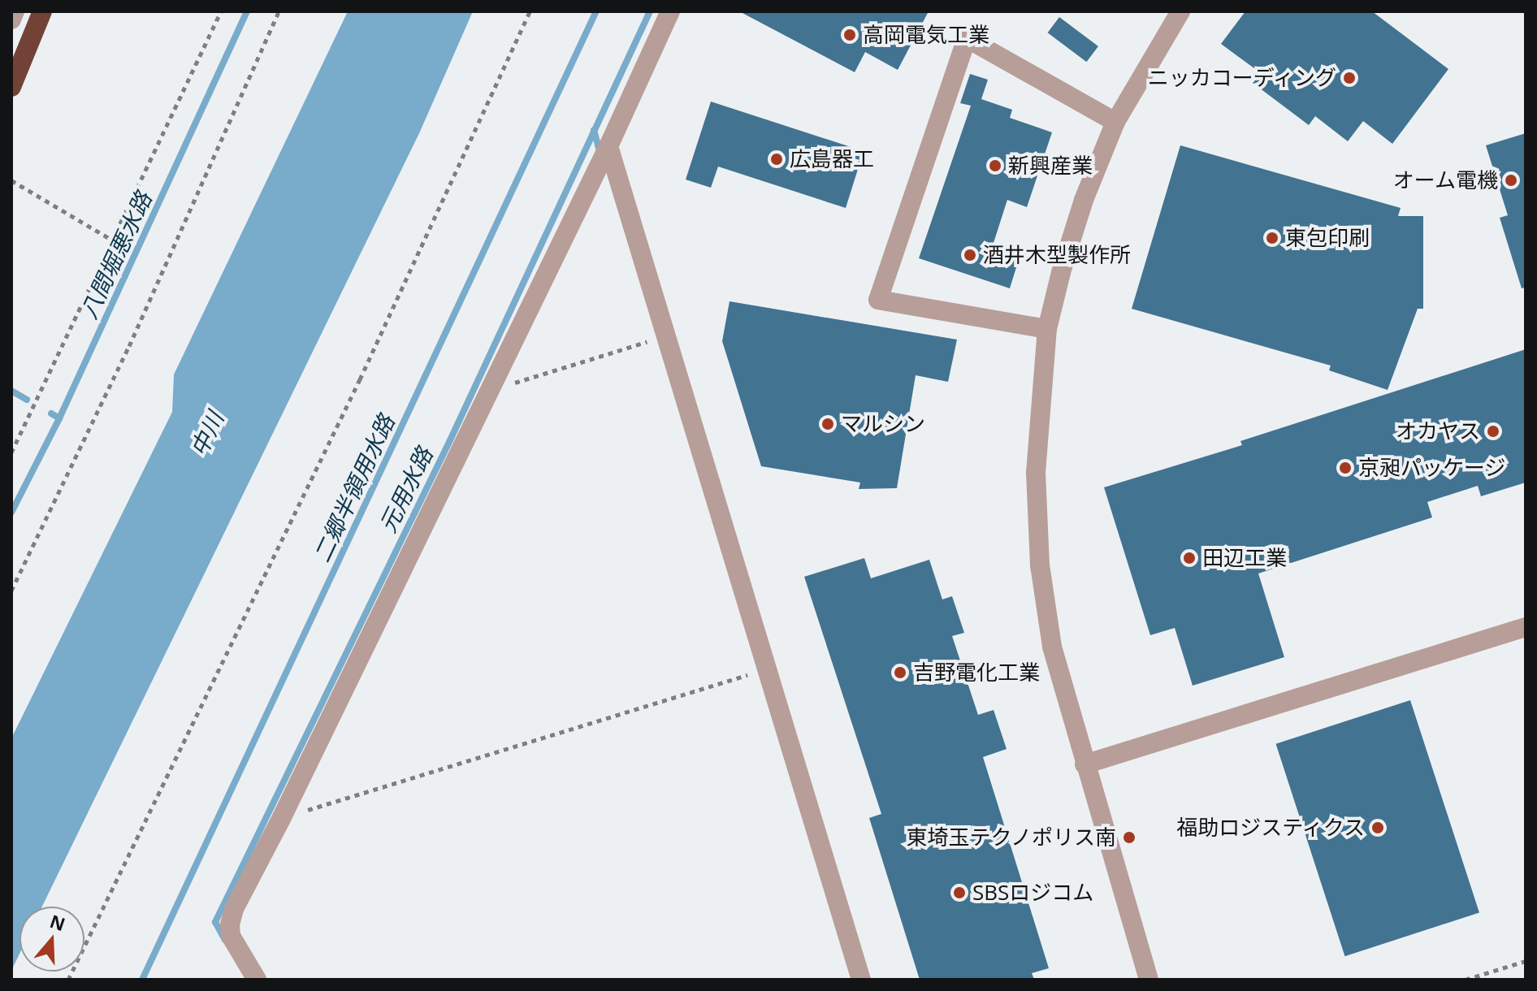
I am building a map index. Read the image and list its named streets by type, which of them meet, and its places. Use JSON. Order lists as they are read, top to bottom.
{
  "water": [
    "八間堀悪水路",
    "中川",
    "二郷半領用水路",
    "元用水路"
  ],
  "places": [
    "高岡電気工業",
    "ニッカコーディング",
    "広島器工",
    "新興産業",
    "オーム電機",
    "東包印刷",
    "酒井木型製作所",
    "マルシン",
    "オカヤス",
    "京昶パッケージ",
    "田辺工業",
    "吉野電化工業",
    "福助ロジスティクス",
    "東埼玉テクノポリス南",
    "SBSロジコム"
  ],
  "north": "top"
}
